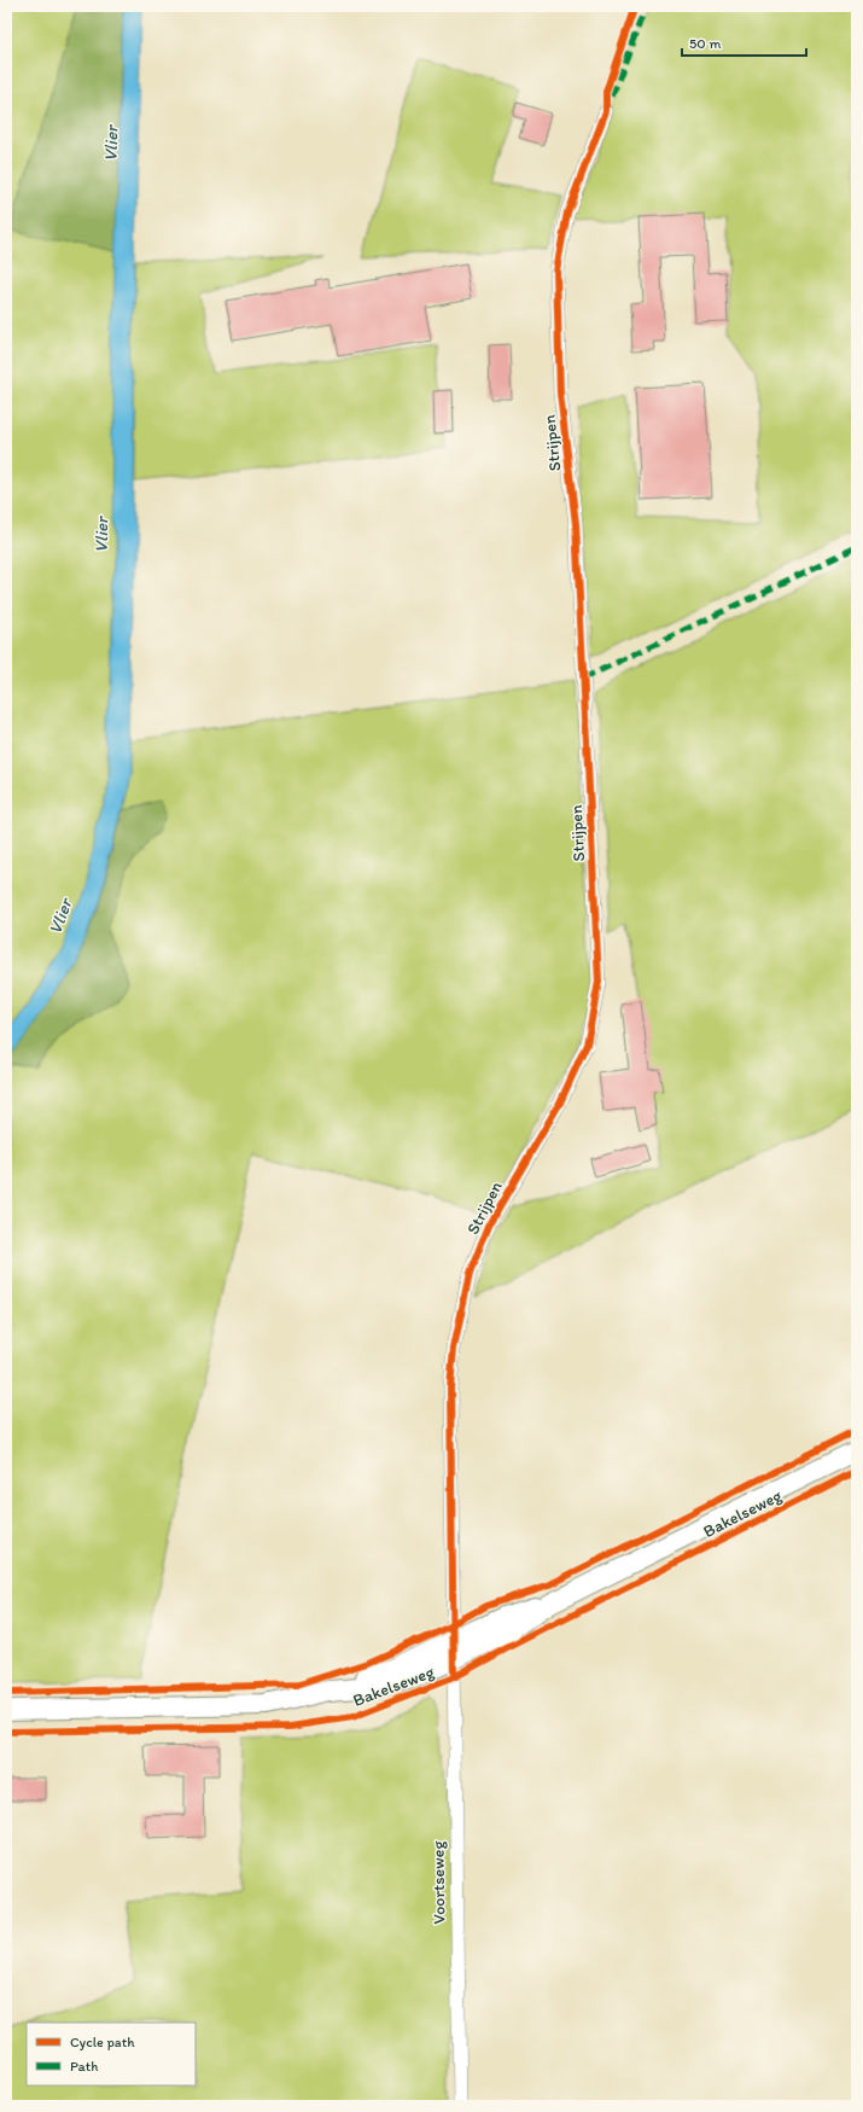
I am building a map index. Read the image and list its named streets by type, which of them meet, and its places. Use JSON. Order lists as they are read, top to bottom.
{
  "streets": {
    "main road": ["Bakelseweg"],
    "street": ["Strijpen", "Voortseweg"]
  },
  "crossings": [
    ["Strijpen", "Bakelseweg"],
    ["Strijpen", "Voortseweg"],
    ["Bakelseweg", "Voortseweg"]
  ],
  "water": ["Vlier"],
  "legend": ["Cycle path", "Path"],
  "scale_bar": "50 m"
}
